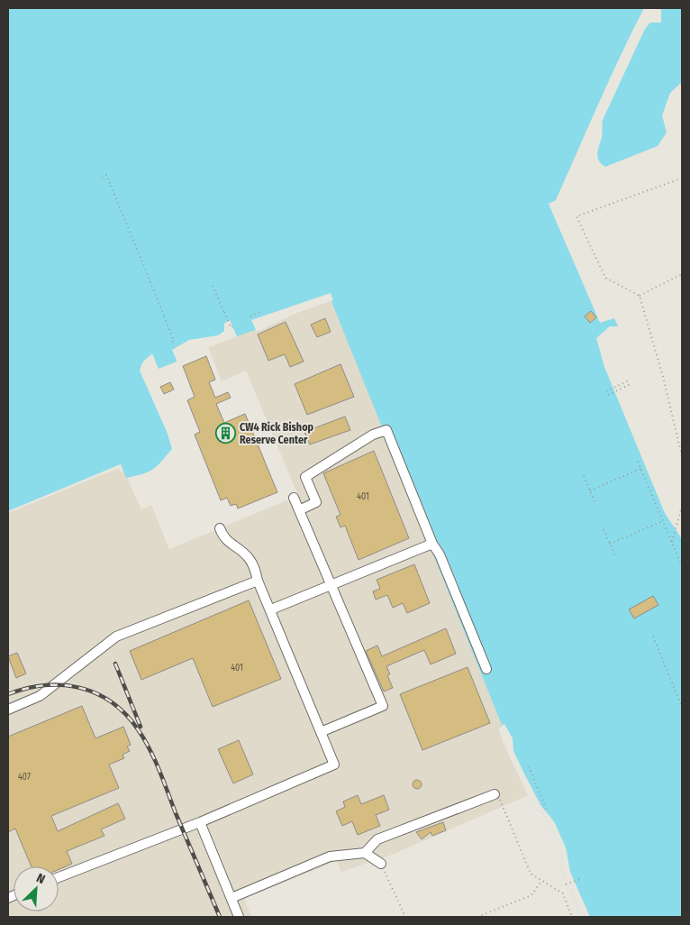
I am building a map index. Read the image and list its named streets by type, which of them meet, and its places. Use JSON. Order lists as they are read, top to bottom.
{
  "places": {
    "building": ["CW4 Rick Bishop Reserve Center"]
  },
  "house_numbers": ["401", "401", "407"],
  "north": "top right"
}
